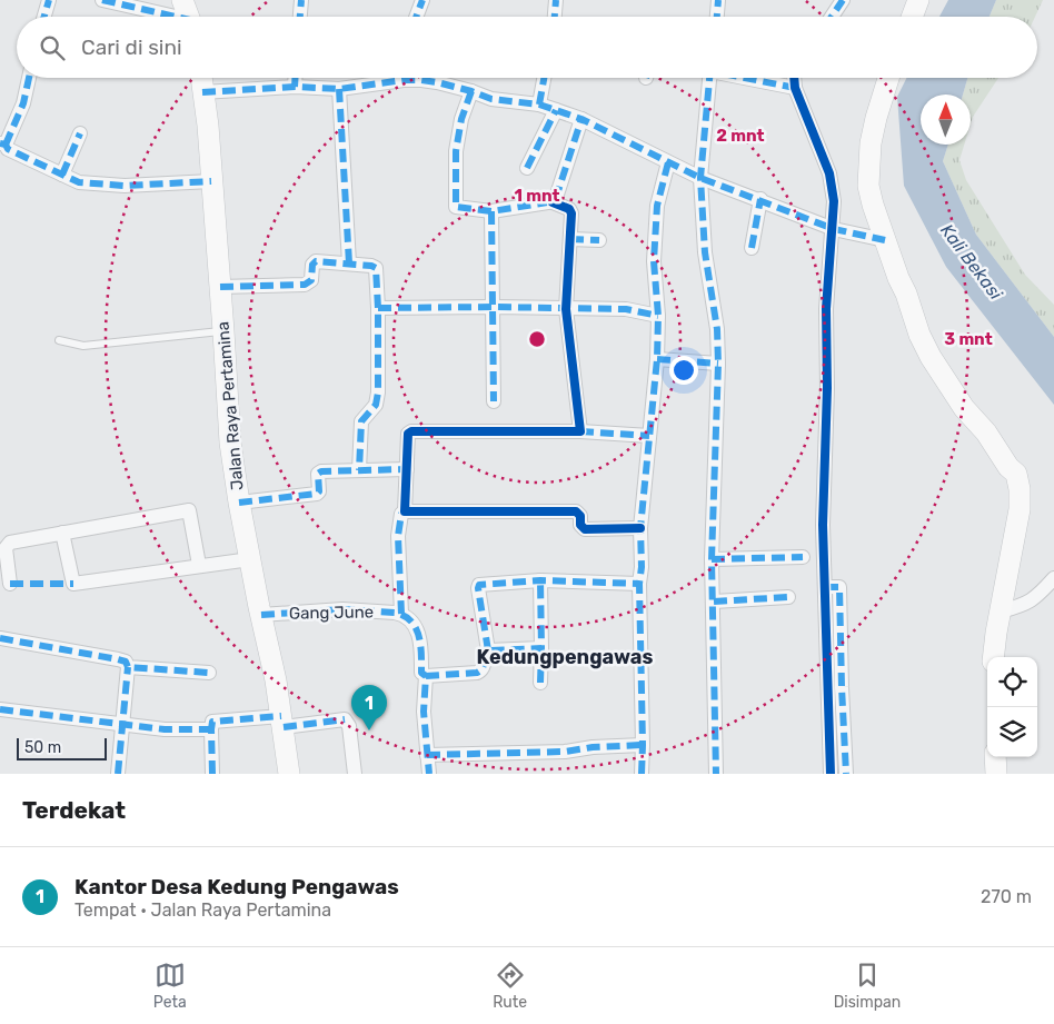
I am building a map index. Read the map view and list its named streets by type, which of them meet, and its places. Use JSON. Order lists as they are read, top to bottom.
{
  "streets": {
    "main road": ["Jalan Raya Pertamina"],
    "street": ["Gang June"]
  },
  "crossings": [
    ["Jalan Raya Pertamina", "Gang June"]
  ],
  "districts": ["Kedungpengawas"],
  "water": ["Kali Bekasi"],
  "scale_bar": "50 m",
  "north": "top",
  "page": {
    "search": "Cari di sini",
    "pins": "1",
    "scale": "50 m",
    "heading": "Terdekat",
    "list": [
      {
        "mark": "1",
        "name": "Kantor Desa Kedung Pengawas",
        "note": "Tempat · Jalan Raya Pertamina",
        "value": "270 m"
      }
    ],
    "nav": ["Peta", "Rute", "Disimpan"]
  },
  "rings": ["2 mnt", "1 mnt", "3 mnt"]
}
